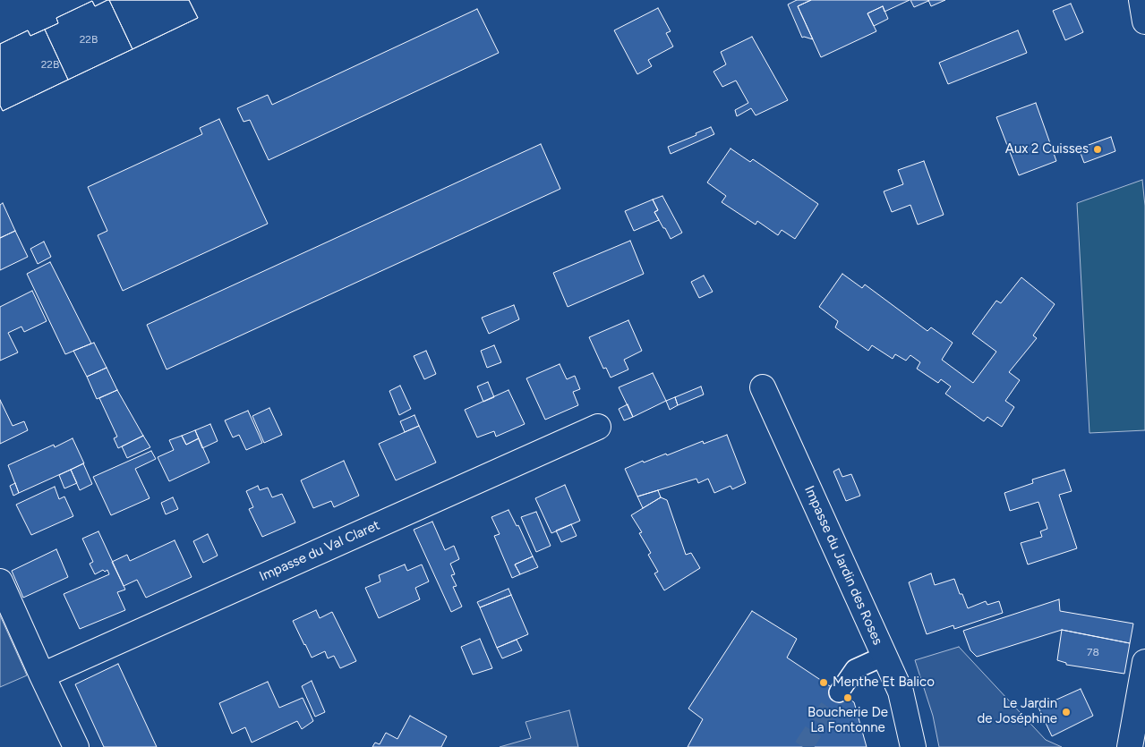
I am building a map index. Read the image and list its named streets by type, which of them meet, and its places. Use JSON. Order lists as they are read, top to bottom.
{
  "streets": {
    "street": ["Impasse du Val Claret", "Impasse du Jardin des Roses"]
  },
  "places": [
    "Aux 2 Cuisses",
    "Menthe Et Balico",
    "Boucherie De La Fontonne",
    "Le Jardin de Joséphine"
  ],
  "house_numbers": ["22B", "22B", "78"]
}
